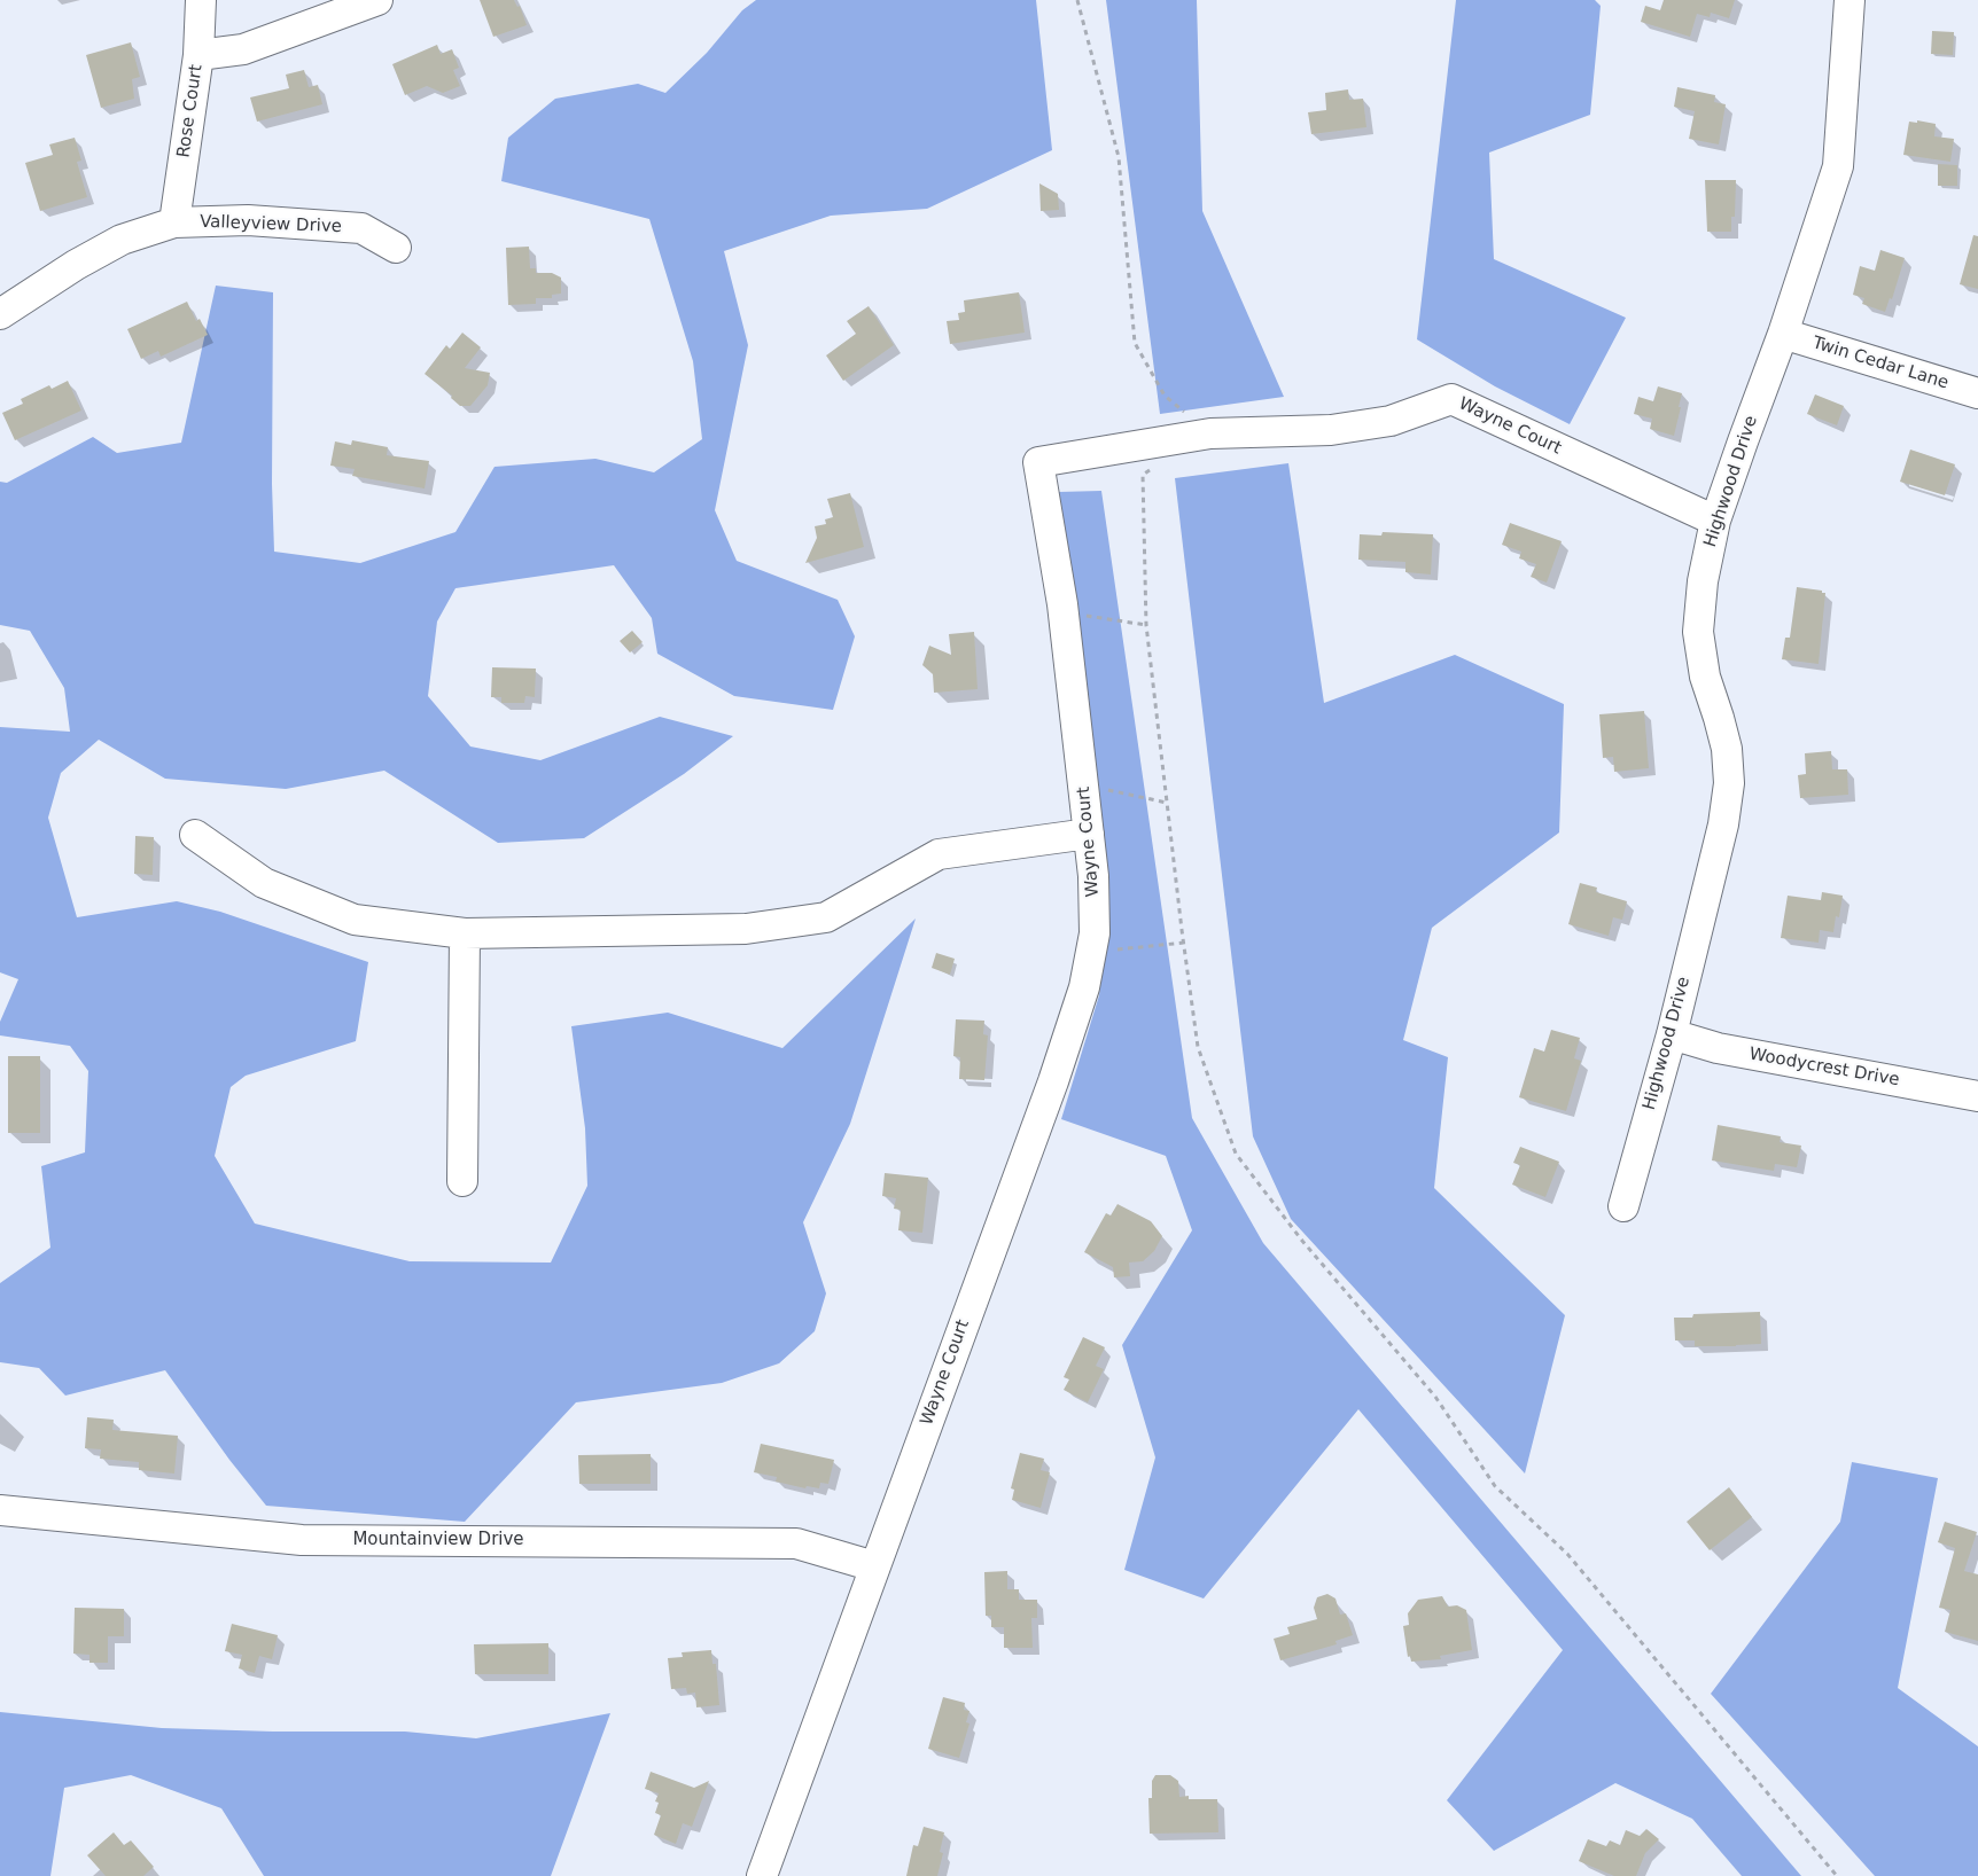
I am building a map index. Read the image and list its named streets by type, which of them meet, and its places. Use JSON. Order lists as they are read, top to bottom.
{
  "streets": {
    "street": [
      "Rose Court",
      "Valleyview Drive",
      "Twin Cedar Lane",
      "Wayne Court",
      "Highwood Drive",
      "Woodycrest Drive",
      "Mountainview Drive"
    ]
  },
  "crossings": [
    ["Rose Court", "Valleyview Drive"],
    ["Twin Cedar Lane", "Highwood Drive"],
    ["Wayne Court", "Highwood Drive"],
    ["Wayne Court", "Mountainview Drive"],
    ["Highwood Drive", "Woodycrest Drive"]
  ]
}
